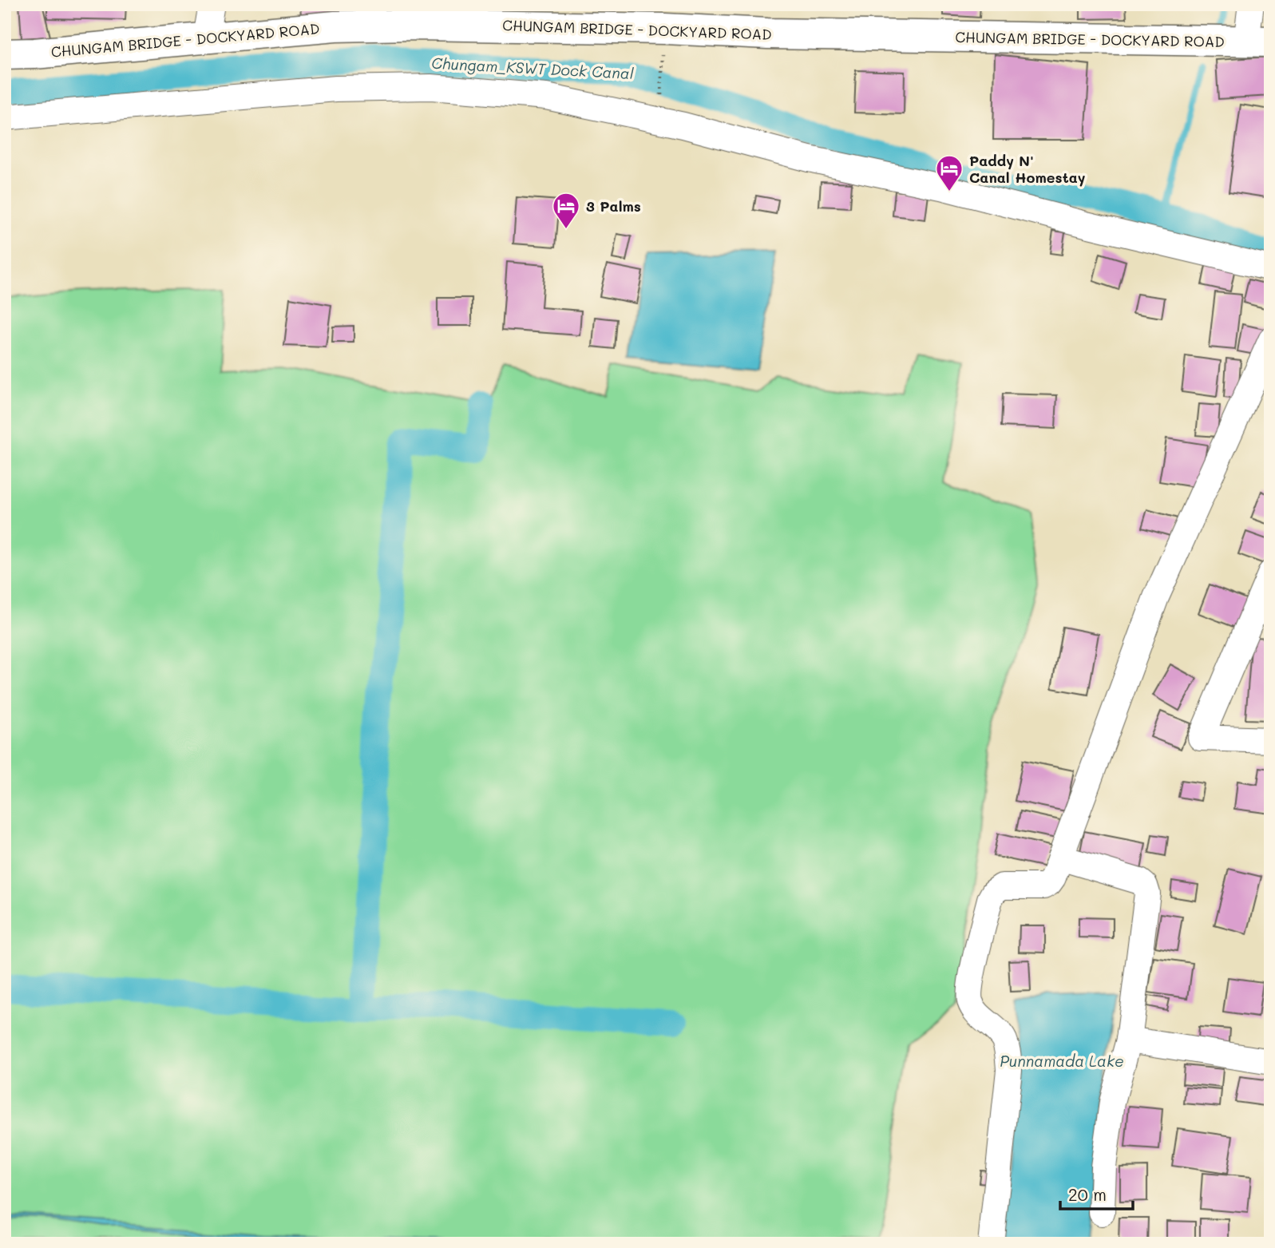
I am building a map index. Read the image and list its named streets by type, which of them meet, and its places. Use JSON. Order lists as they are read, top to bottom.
{
  "streets": {
    "main road": ["CHUNGAM BRIDGE - DOCKYARD ROAD"]
  },
  "water": ["Chungam_KSWT Dock Canal", "Punnamada Lake"],
  "places": {
    "hotel": ["Paddy N' Canal Homestay", "3 Palms"]
  },
  "scale_bar": "20 m"
}
